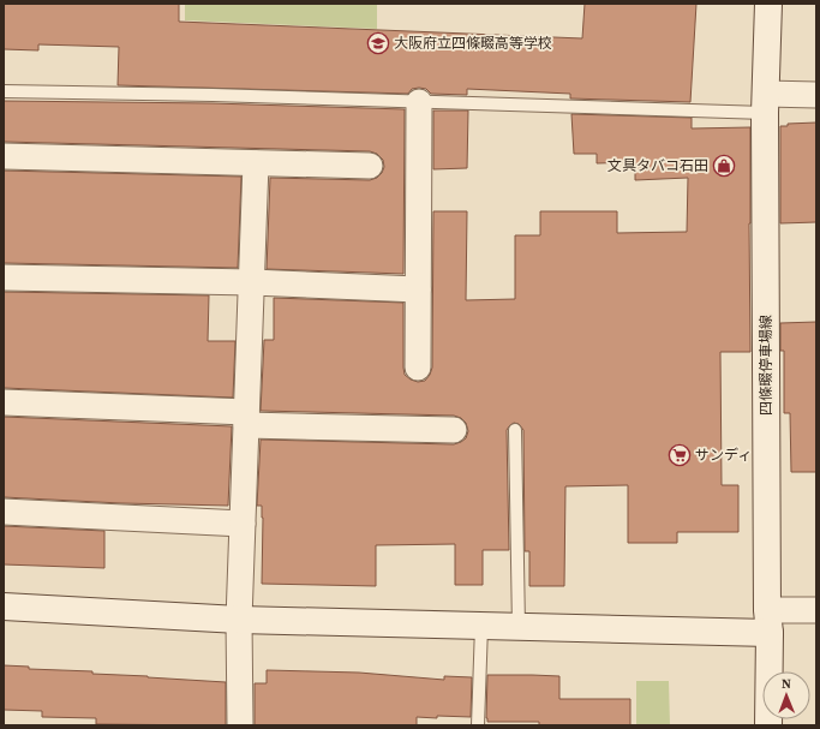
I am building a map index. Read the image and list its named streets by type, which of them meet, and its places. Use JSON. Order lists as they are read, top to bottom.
{
  "streets": {
    "street": ["四條畷停車場線"]
  },
  "places": {
    "school or university": ["大阪府立四條畷高等学校"],
    "shop": ["文具タバコ石田"],
    "supermarket": ["サンディ"]
  },
  "north": "top"
}
